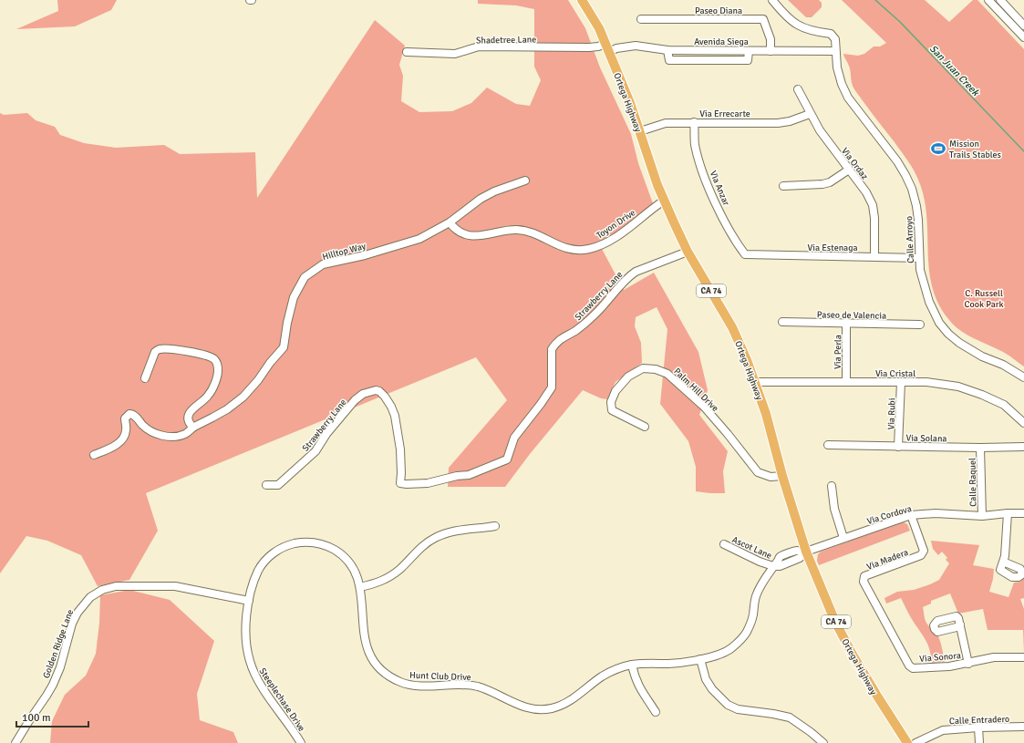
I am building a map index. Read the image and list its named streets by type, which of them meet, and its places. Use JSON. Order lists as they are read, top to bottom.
{
  "streets": {
    "main road": ["Ortega Highway", "CA 74"],
    "street": [
      "Paseo Diana",
      "Shadetree Lane",
      "Avenida Siega",
      "Via Errecarte",
      "Via Ordaz",
      "Via Anzar",
      "Toyon Drive",
      "Calle Arroyo",
      "Via Estenaga",
      "Hilltop Way",
      "Strawberry Lane",
      "Paseo de Valencia",
      "Via Perla",
      "Via Cristal",
      "Palm Hill Drive",
      "Via Rubi",
      "Via Solana",
      "Calle Raquel",
      "Via Cordova",
      "Ascot Lane",
      "Via Madera",
      "Golden Ridge Lane",
      "Via Sonora",
      "Hunt Club Drive",
      "Steeplechase Drive",
      "Calle Entradero"
    ]
  },
  "crossings": [
    ["Paseo Diana", "Avenida Siega"],
    ["Shadetree Lane", "Avenida Siega"],
    ["Shadetree Lane", "Ortega Highway"],
    ["Avenida Siega", "Ortega Highway"],
    ["Avenida Siega", "Calle Arroyo"],
    ["Ortega Highway", "Via Errecarte"],
    ["Ortega Highway", "Toyon Drive"],
    ["Ortega Highway", "Strawberry Lane"],
    ["Ortega Highway", "Via Cristal"],
    ["Ortega Highway", "Palm Hill Drive"],
    ["Ortega Highway", "Via Cordova"],
    ["Ortega Highway", "Hunt Club Drive"],
    ["Via Errecarte", "Via Ordaz"],
    ["Via Errecarte", "Via Anzar"],
    ["Via Ordaz", "Via Estenaga"],
    ["Via Anzar", "Via Estenaga"],
    ["Toyon Drive", "Hilltop Way"],
    ["Calle Arroyo", "Via Estenaga"],
    ["Paseo de Valencia", "Via Perla"],
    ["Via Perla", "Via Cristal"],
    ["Via Cristal", "Via Rubi"],
    ["Via Rubi", "Via Solana"],
    ["Via Solana", "Calle Raquel"],
    ["Calle Raquel", "Via Cordova"],
    ["Via Cordova", "Via Madera"],
    ["Via Cordova", "Hunt Club Drive"],
    ["Ascot Lane", "Hunt Club Drive"],
    ["Via Madera", "Via Sonora"],
    ["Golden Ridge Lane", "Hunt Club Drive"],
    ["Golden Ridge Lane", "Steeplechase Drive"],
    ["Hunt Club Drive", "Steeplechase Drive"]
  ],
  "water": ["San Juan Creek"],
  "parks": ["C. Russell Cook Park"],
  "places": {
    "sports": ["Mission Trails Stables"]
  },
  "scale_bar": "100 m"
}
